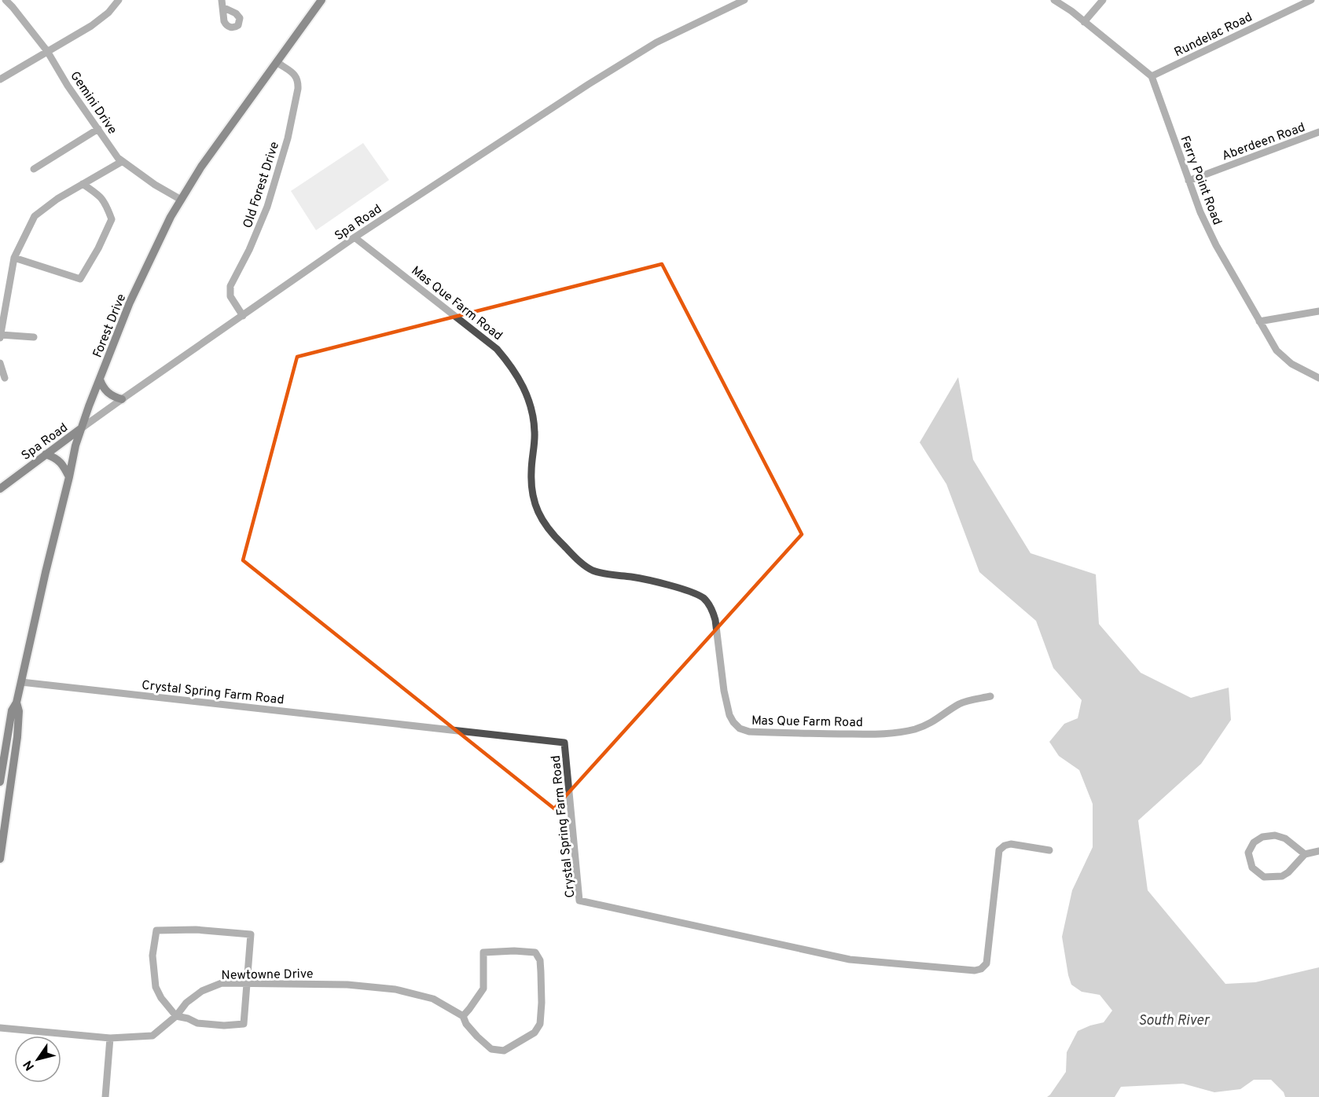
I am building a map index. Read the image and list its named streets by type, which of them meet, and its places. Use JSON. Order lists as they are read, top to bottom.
{
  "streets": {
    "main road": ["Spa Road", "Forest Drive"],
    "street": [
      "Rundelac Road",
      "Gemini Drive",
      "Aberdeen Road",
      "Ferry Point Road",
      "Old Forest Drive",
      "Mas Que Farm Road",
      "Crystal Spring Farm Road",
      "Newtowne Drive"
    ]
  },
  "crossings": [
    ["Rundelac Road", "Ferry Point Road"],
    ["Gemini Drive", "Forest Drive"],
    ["Aberdeen Road", "Ferry Point Road"],
    ["Old Forest Drive", "Spa Road"],
    ["Old Forest Drive", "Forest Drive"],
    ["Spa Road", "Mas Que Farm Road"],
    ["Spa Road", "Forest Drive"],
    ["Forest Drive", "Crystal Spring Farm Road"]
  ],
  "water": ["South River"],
  "north": "bottom left"
}
